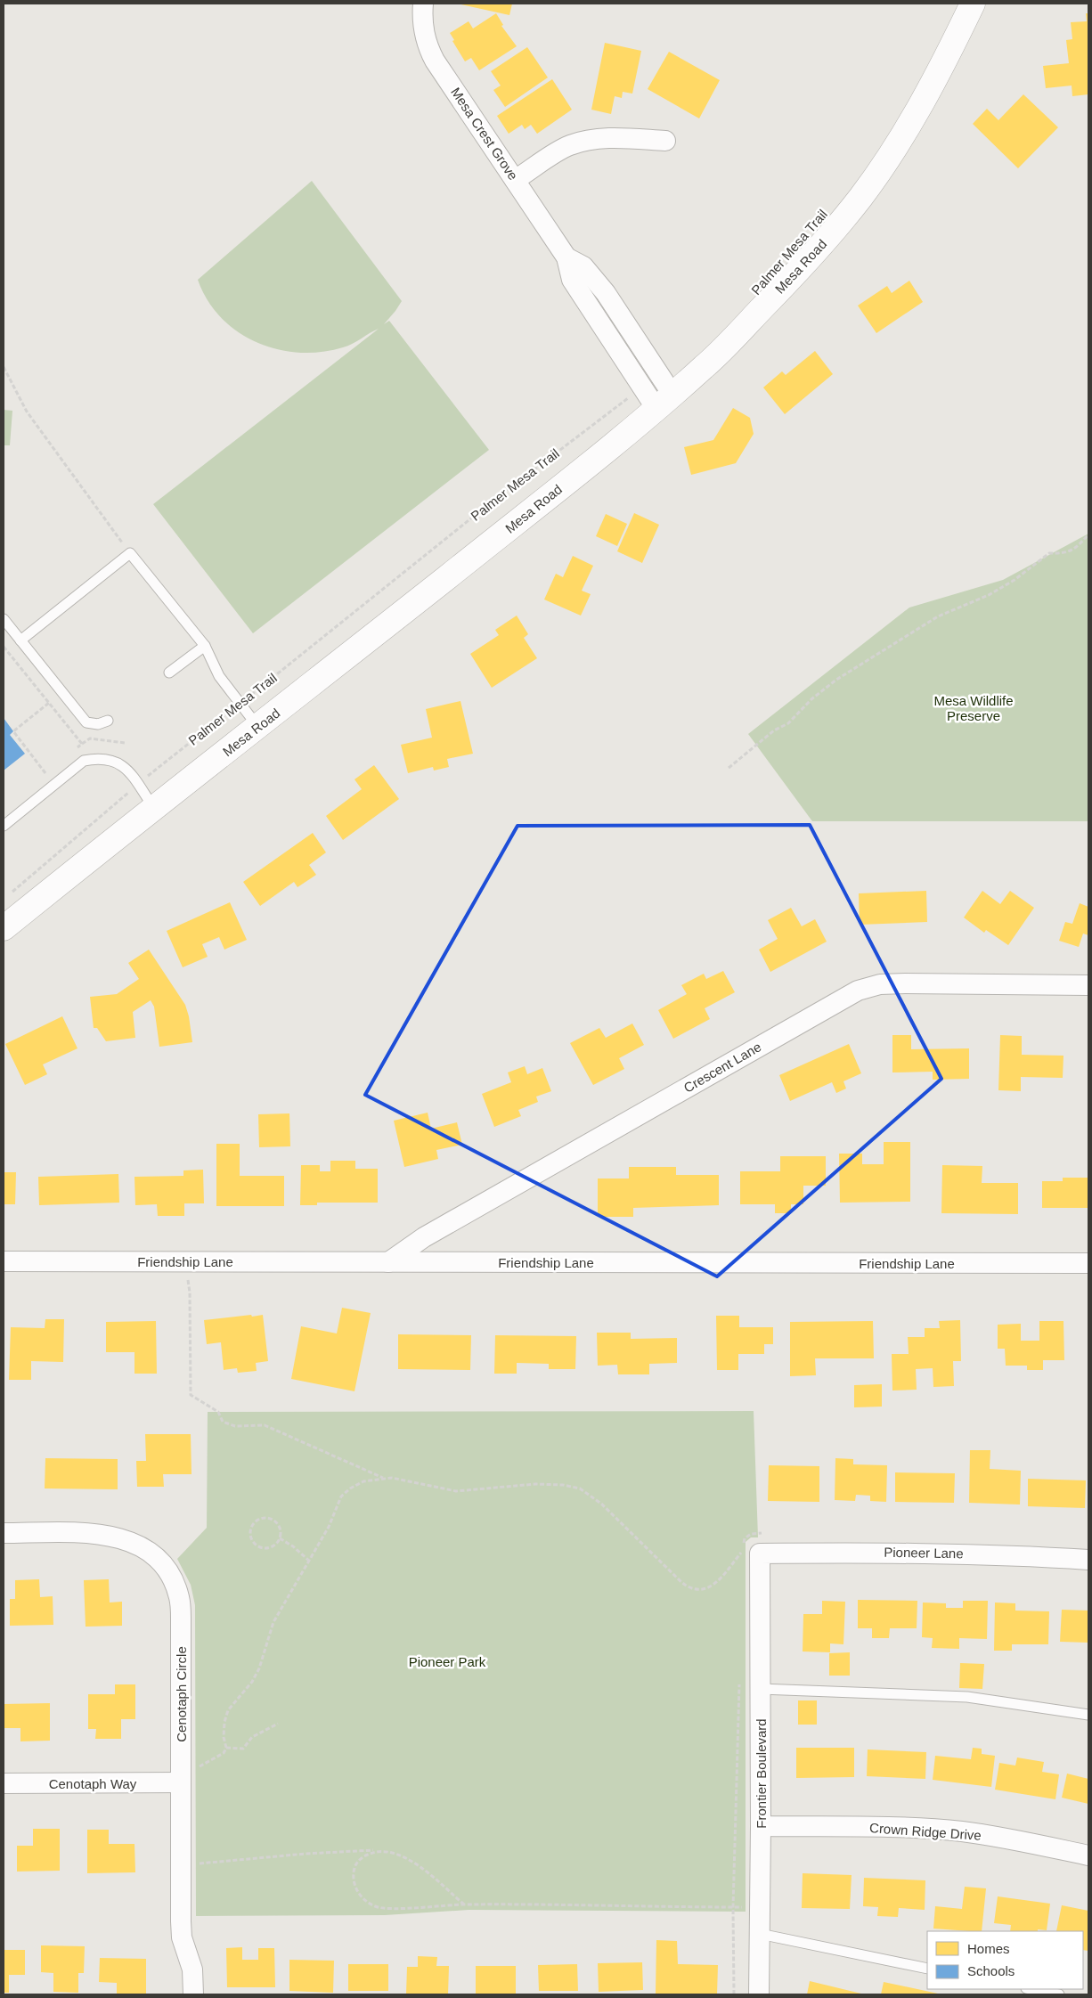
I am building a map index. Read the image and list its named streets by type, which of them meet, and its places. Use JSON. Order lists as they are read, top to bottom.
{
  "streets": {
    "main road": ["Mesa Road"],
    "street": [
      "Mesa Crest Grove",
      "Crescent Lane",
      "Friendship Lane",
      "Pioneer Lane",
      "Cenotaph Circle",
      "Frontier Boulevard",
      "Cenotaph Way",
      "Crown Ridge Drive"
    ],
    "path": ["Palmer Mesa Trail"]
  },
  "crossings": [
    ["Mesa Crest Grove", "Palmer Mesa Trail"],
    ["Mesa Crest Grove", "Mesa Road"],
    ["Crescent Lane", "Friendship Lane"],
    ["Pioneer Lane", "Frontier Boulevard"],
    ["Cenotaph Circle", "Cenotaph Way"],
    ["Frontier Boulevard", "Crown Ridge Drive"]
  ],
  "parks": ["Mesa Wildlife Preserve", "Pioneer Park"],
  "legend": ["Homes", "Schools"]
}
